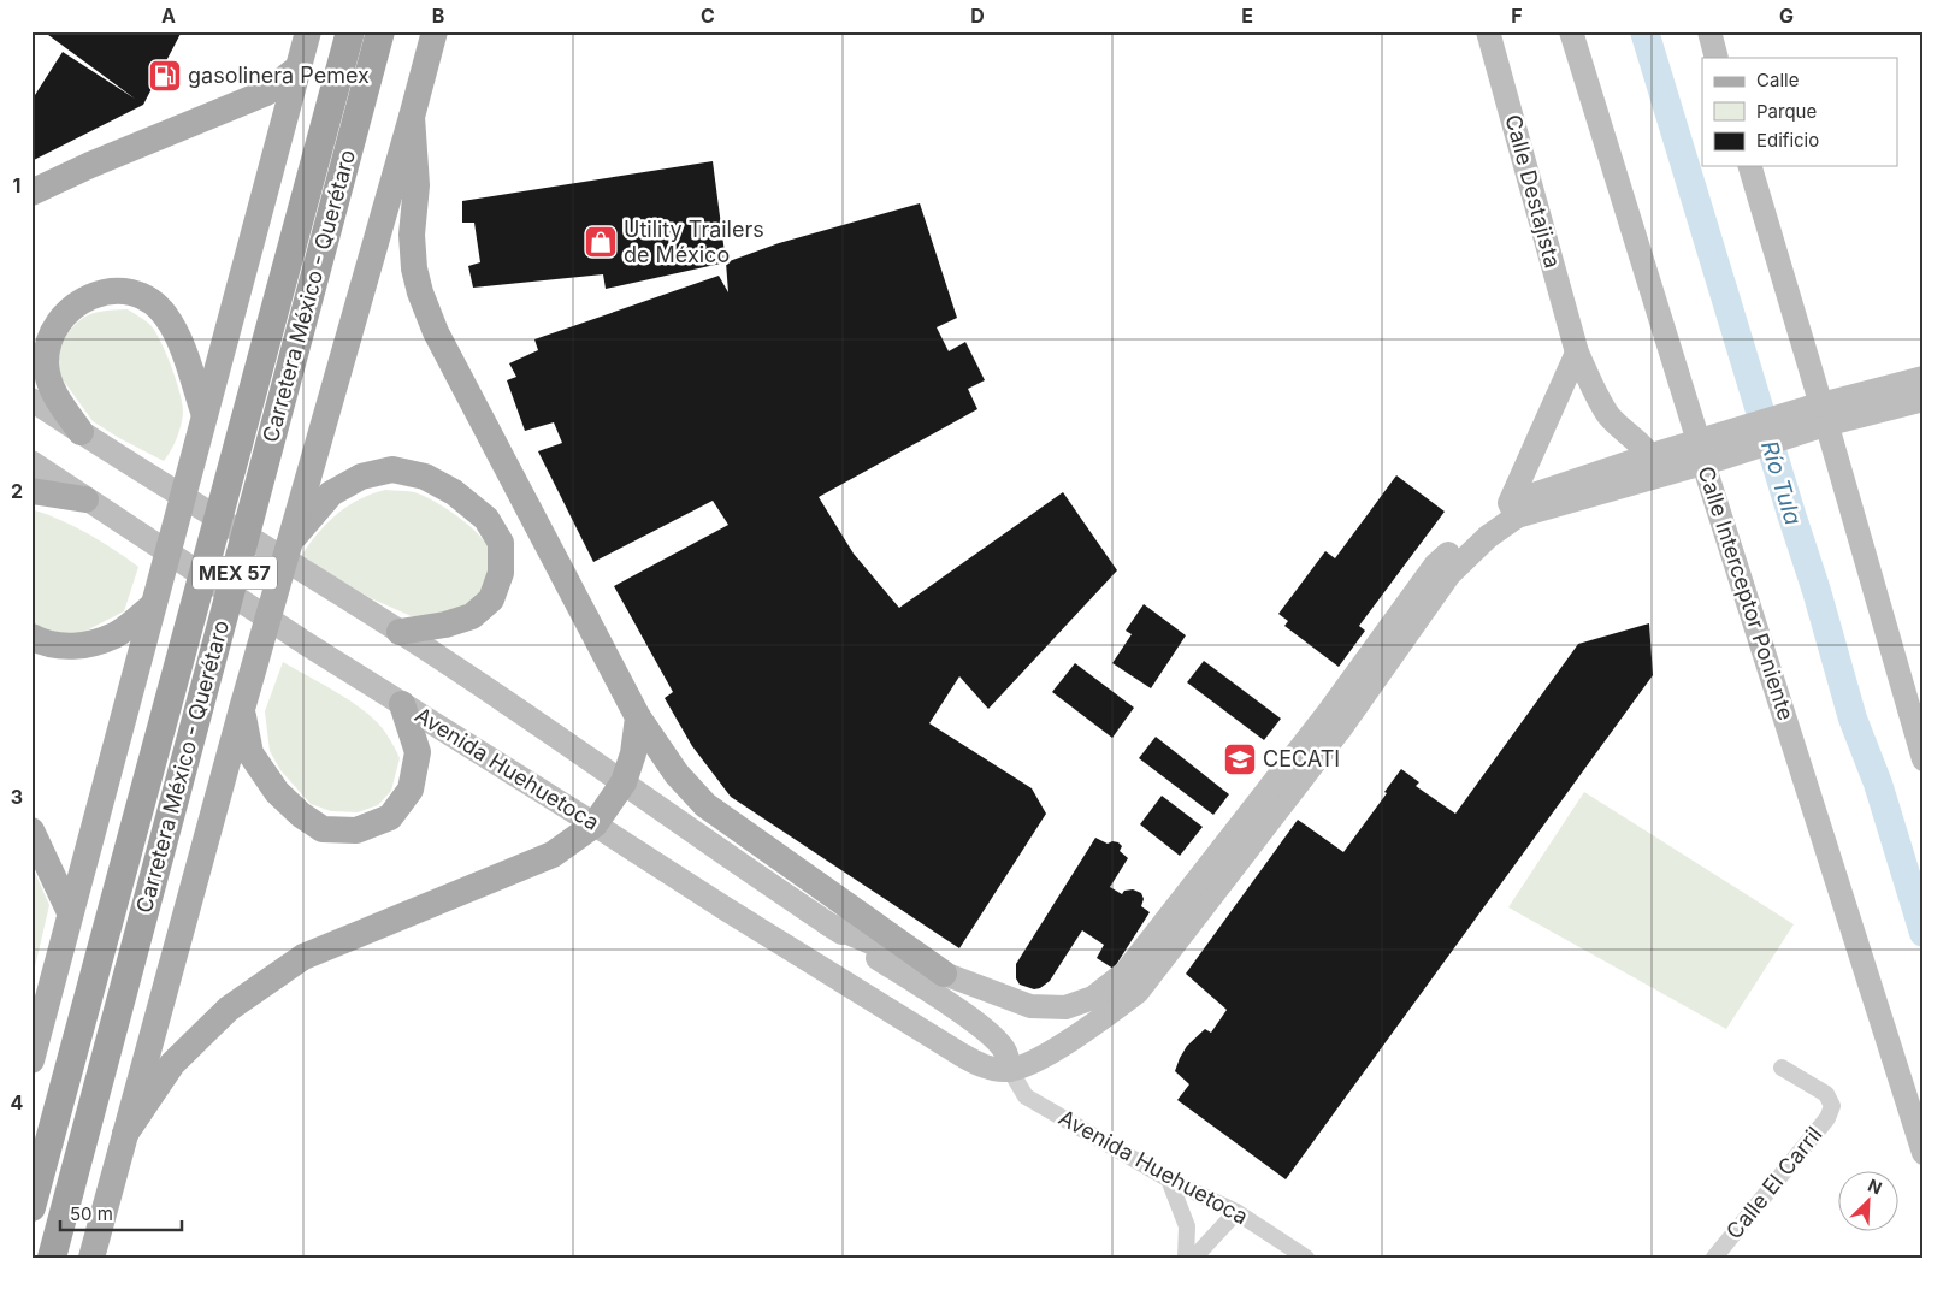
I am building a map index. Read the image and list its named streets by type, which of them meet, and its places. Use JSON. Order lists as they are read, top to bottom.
{
  "streets": {
    "highway": ["Carretera México - Querétaro", "MEX 57"],
    "main road": ["Calle Destajista", "Calle Interceptor Poniente", "Avenida Huehuetoca"],
    "street": ["Calle El Carril"]
  },
  "water": ["Río Tula"],
  "places": {
    "fuel station": ["gasolinera Pemex"],
    "shop": ["Utility Trailers de México"],
    "school or university": ["CECATI"]
  },
  "legend": ["Calle", "Parque", "Edificio"],
  "scale_bar": "50 m",
  "north": "top right",
  "grid": {
    "columns": [
      "A",
      "B",
      "C",
      "D",
      "E",
      "F",
      "G"
    ],
    "rows": [
      "1",
      "2",
      "3",
      "4"
    ]
  }
}
